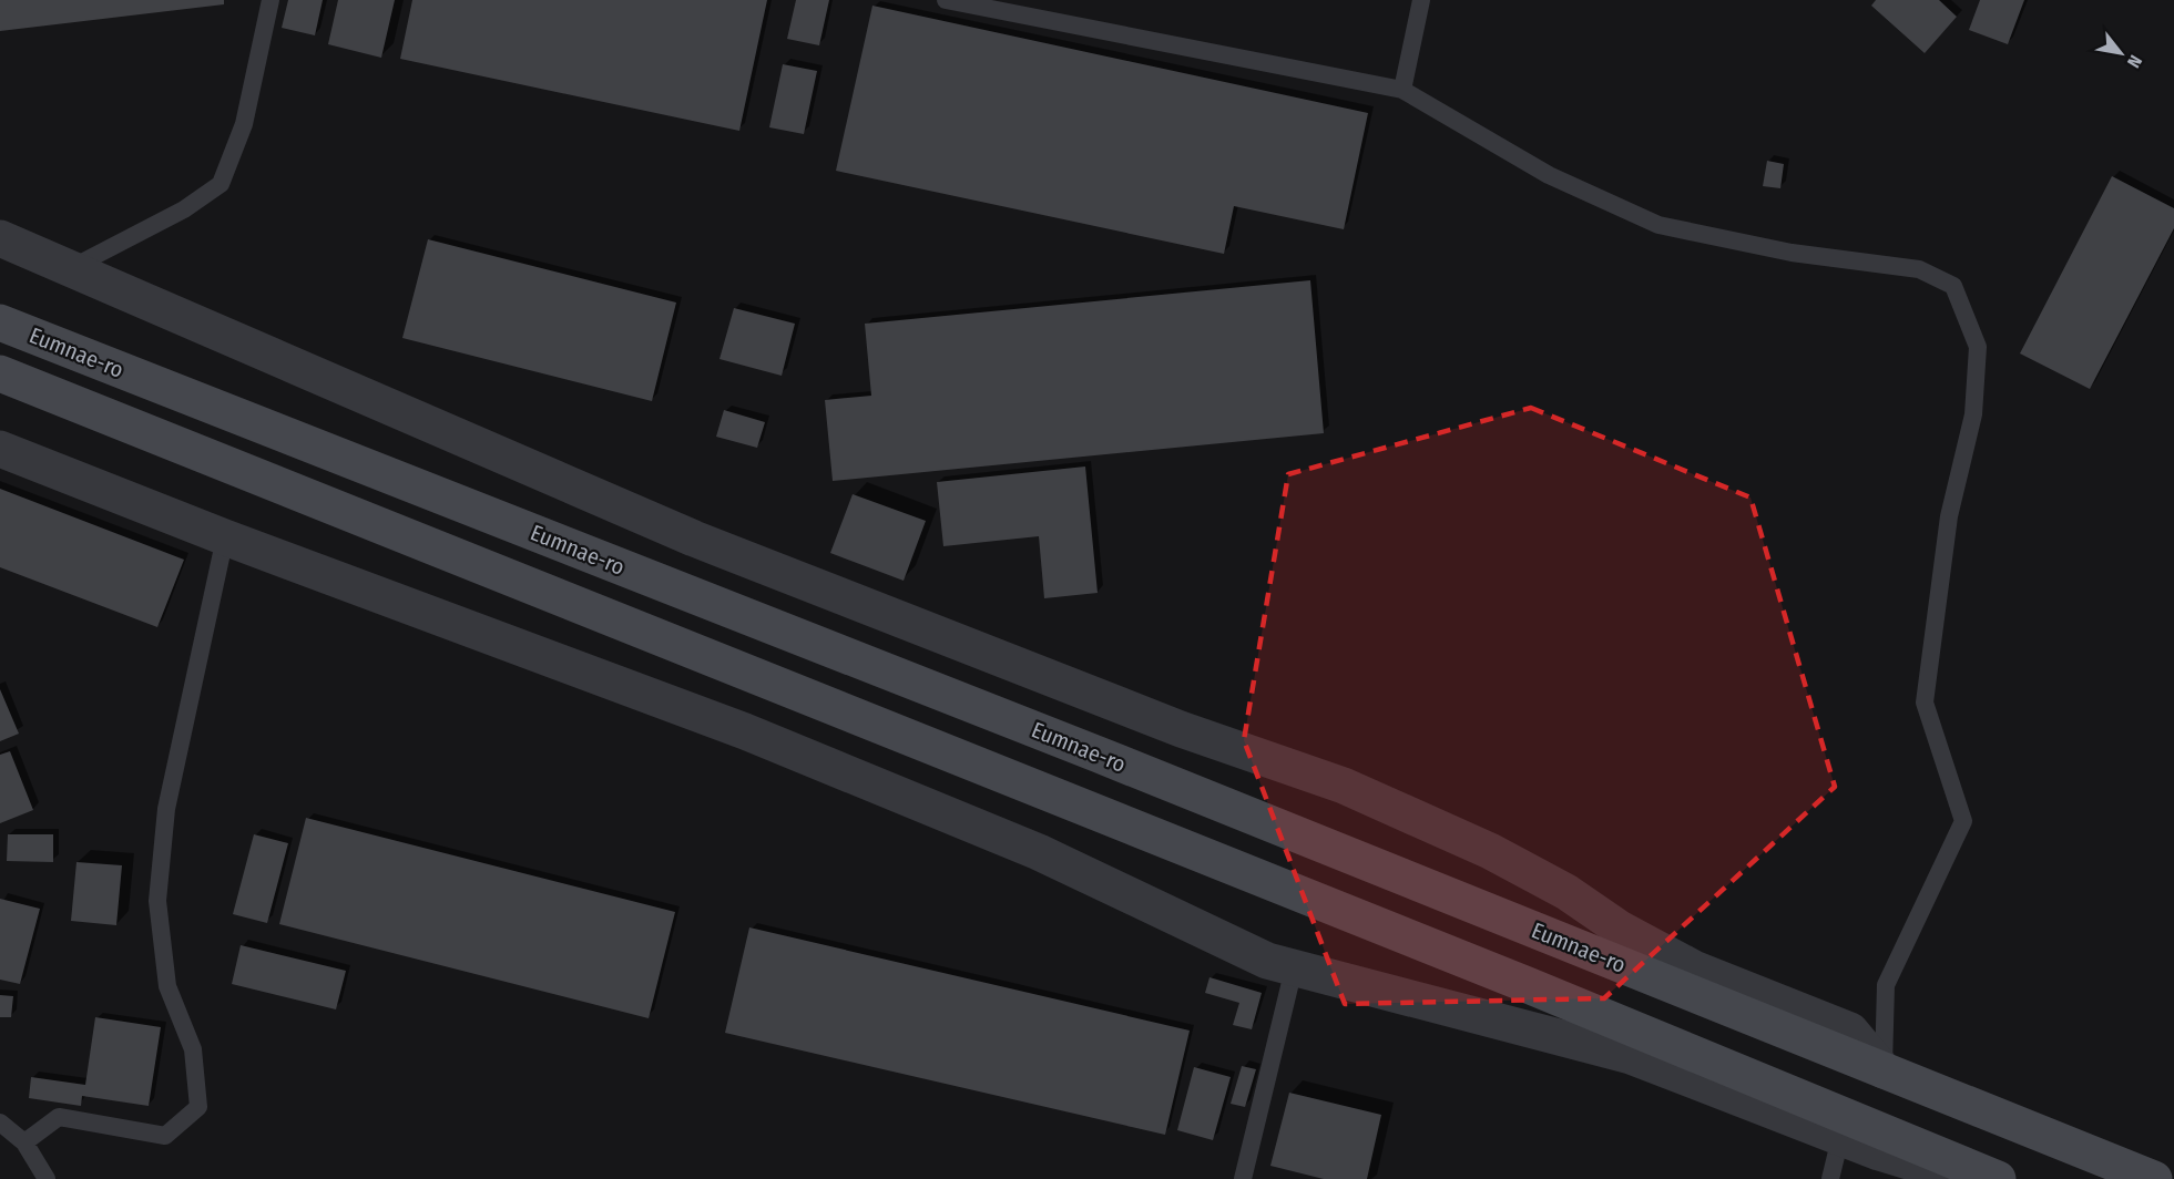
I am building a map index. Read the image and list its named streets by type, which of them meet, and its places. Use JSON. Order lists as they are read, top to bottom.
{
  "streets": {
    "street": ["Eumnae-ro"]
  },
  "north": "bottom right"
}
